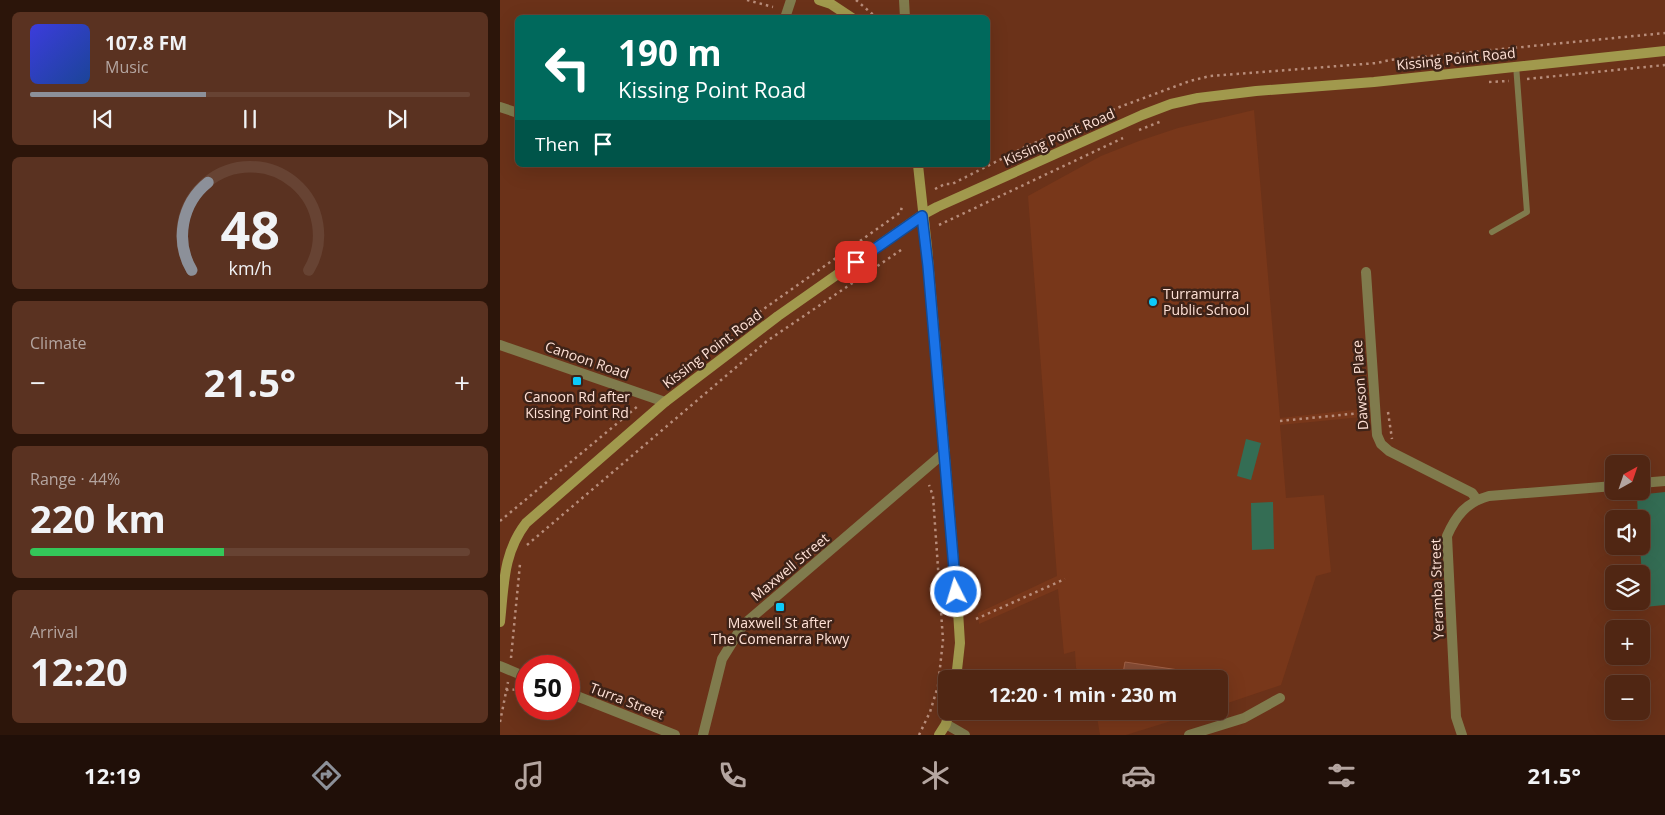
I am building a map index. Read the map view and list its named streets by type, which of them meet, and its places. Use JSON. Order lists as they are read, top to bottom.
{
  "streets": {
    "main road": ["Kissing Point Road"],
    "street": [
      "Canoon Road",
      "Dawson Place",
      "Maxwell Street",
      "Yeramba Street",
      "Turra Street"
    ]
  },
  "crossings": [
    ["Kissing Point Road", "Canoon Road"],
    ["Dawson Place", "Yeramba Street"]
  ],
  "places": {
    "other": ["Turramurra Public School"],
    "transit": ["Canoon Rd after Kissing Point Rd", "Maxwell St after The Comenarra Pkwy"]
  },
  "north": "top right",
  "page": {
    "turn": ["190 m", "Kissing Point Road"],
    "song": ["107.8 FM", "Music"],
    "then": "Then",
    "tile": [
      "Climate",
      ["Range · 44%", "220 km"],
      ["Arrival", "12:20"]
    ],
    "heat": ["−", "21.5°", "+"],
    "map_buttons": ["+", "−"],
    "limit": "50",
    "trip": "12:20 · 1 min · 230 m",
    "tabs": ["12:19", "21.5°"],
    "gauge": ["48", "km/h"]
  }
}
